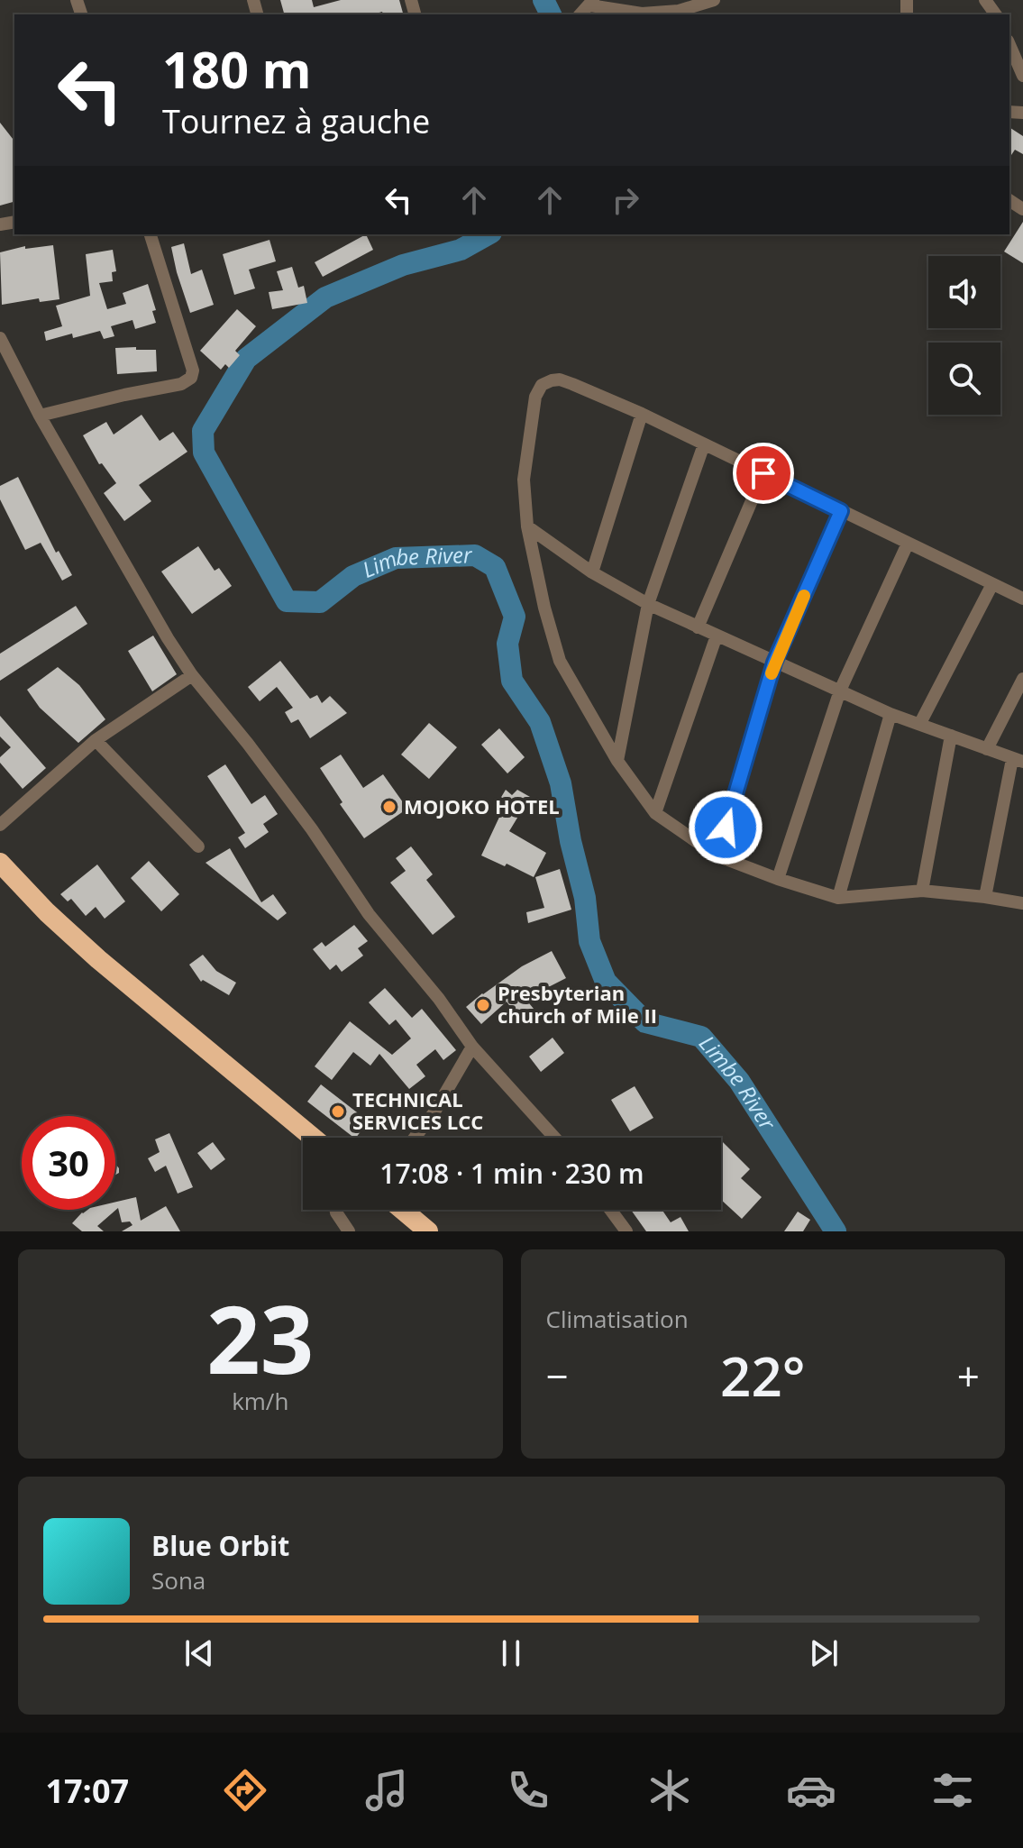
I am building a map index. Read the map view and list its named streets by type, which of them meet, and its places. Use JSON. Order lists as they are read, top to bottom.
{
  "water": ["Limbe River"],
  "places": ["MOJOKO HOTEL", "Presbyterian church of Mile II", "TECHNICAL SERVICES LCC"],
  "page": {
    "turn": ["180 m", "Tournez à gauche"],
    "limit": "30",
    "trip": "17:08 · 1 min · 230 m",
    "tile": [
      ["23", "km/h"],
      "Climatisation"
    ],
    "heat": ["−", "22°", "+"],
    "song": ["Blue Orbit", "Sona"],
    "tabs": "17:07"
  }
}
